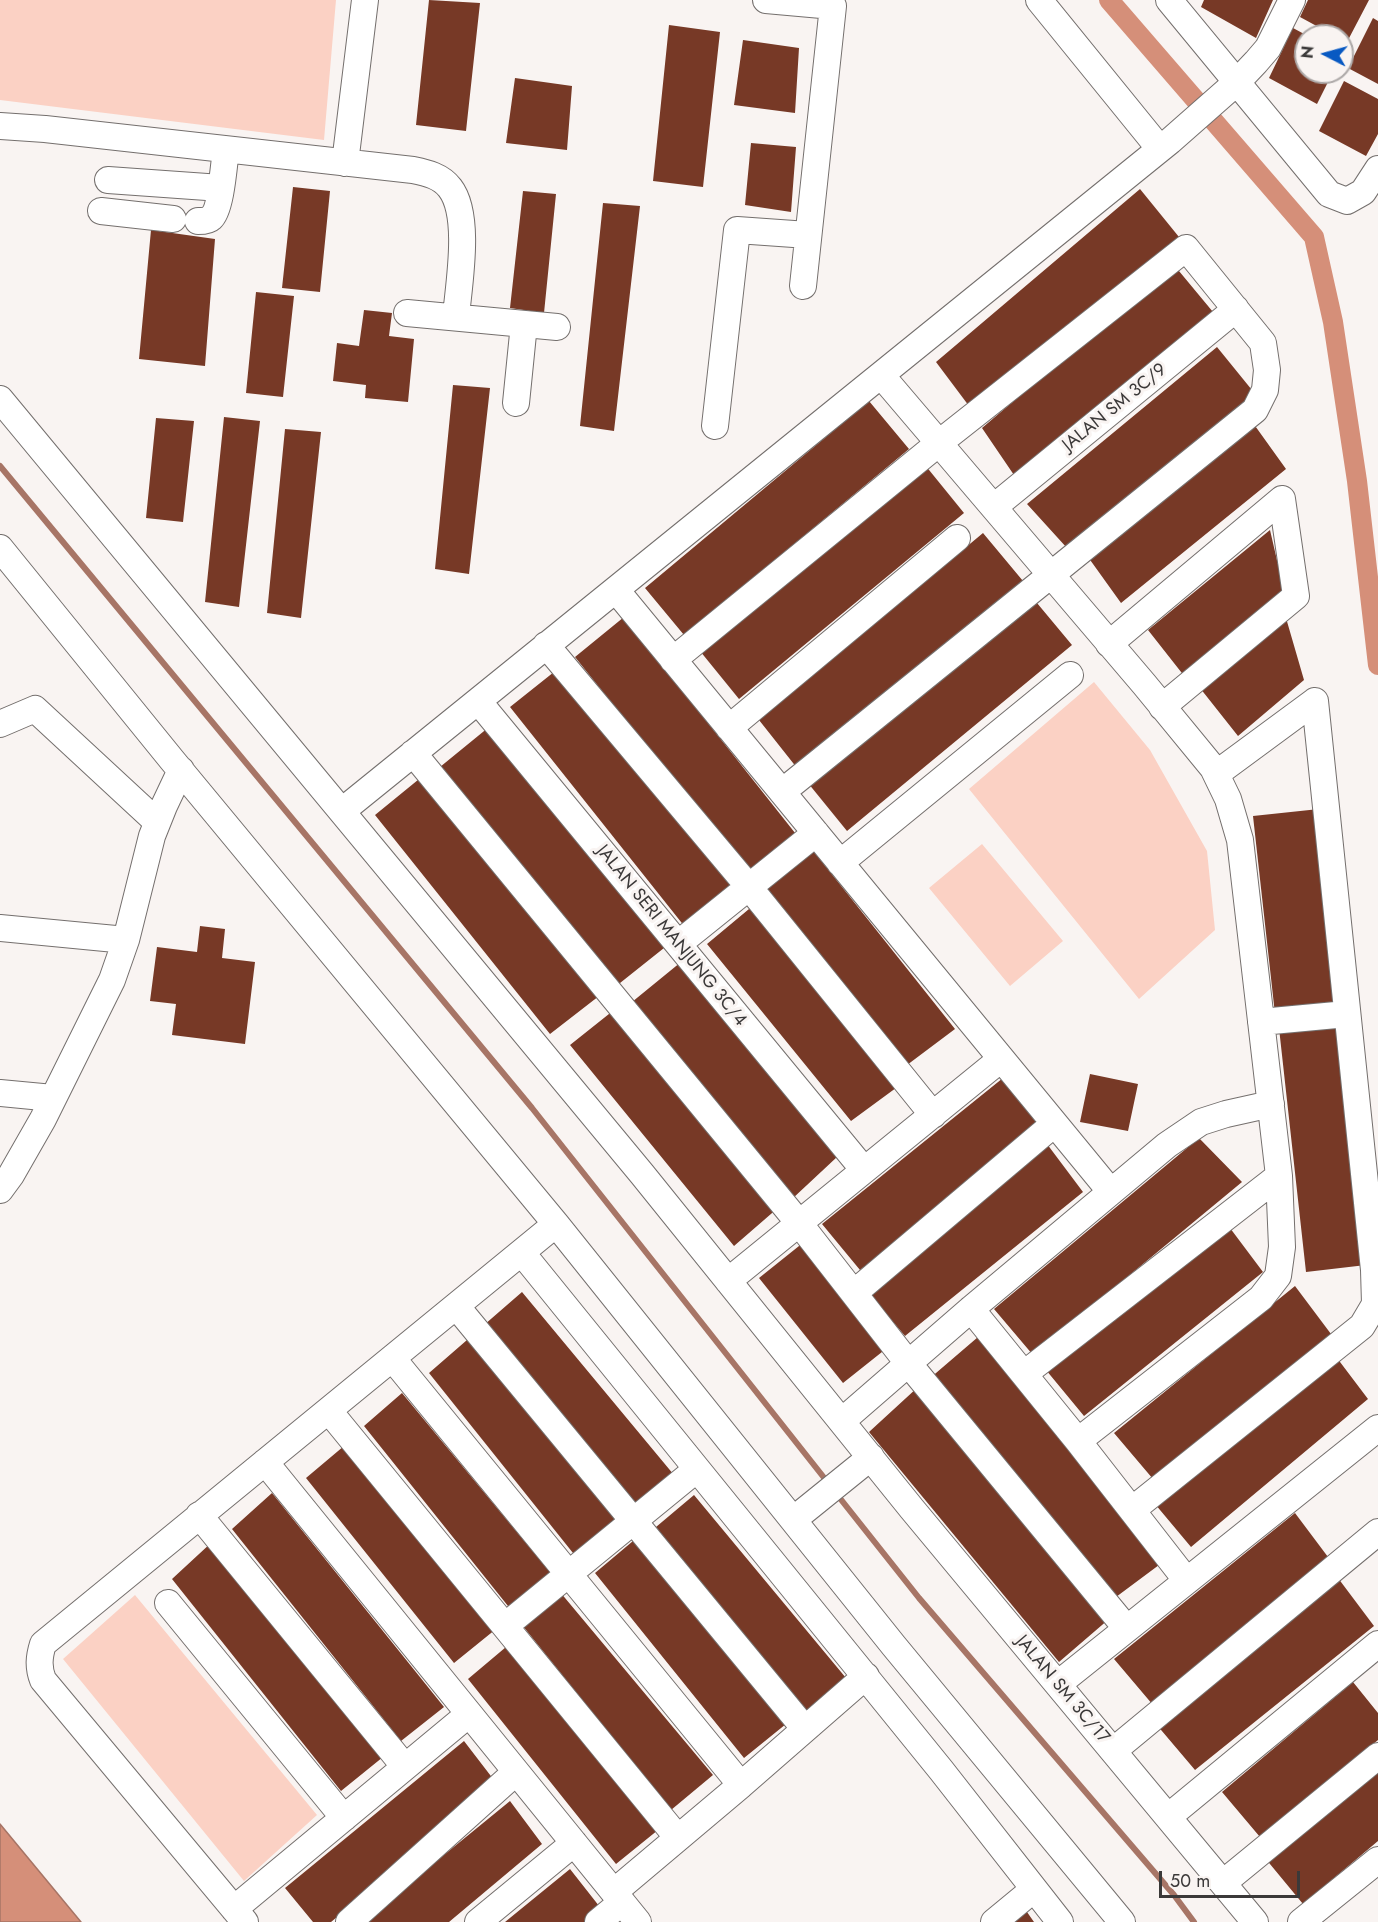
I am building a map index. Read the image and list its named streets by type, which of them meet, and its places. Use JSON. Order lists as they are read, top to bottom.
{
  "streets": {
    "street": ["JALAN SM 3C/9", "JALAN SERI MANJUNG 3C/4", "JALAN SM 3C/17"]
  },
  "scale_bar": "50 m",
  "north": "left"
}
